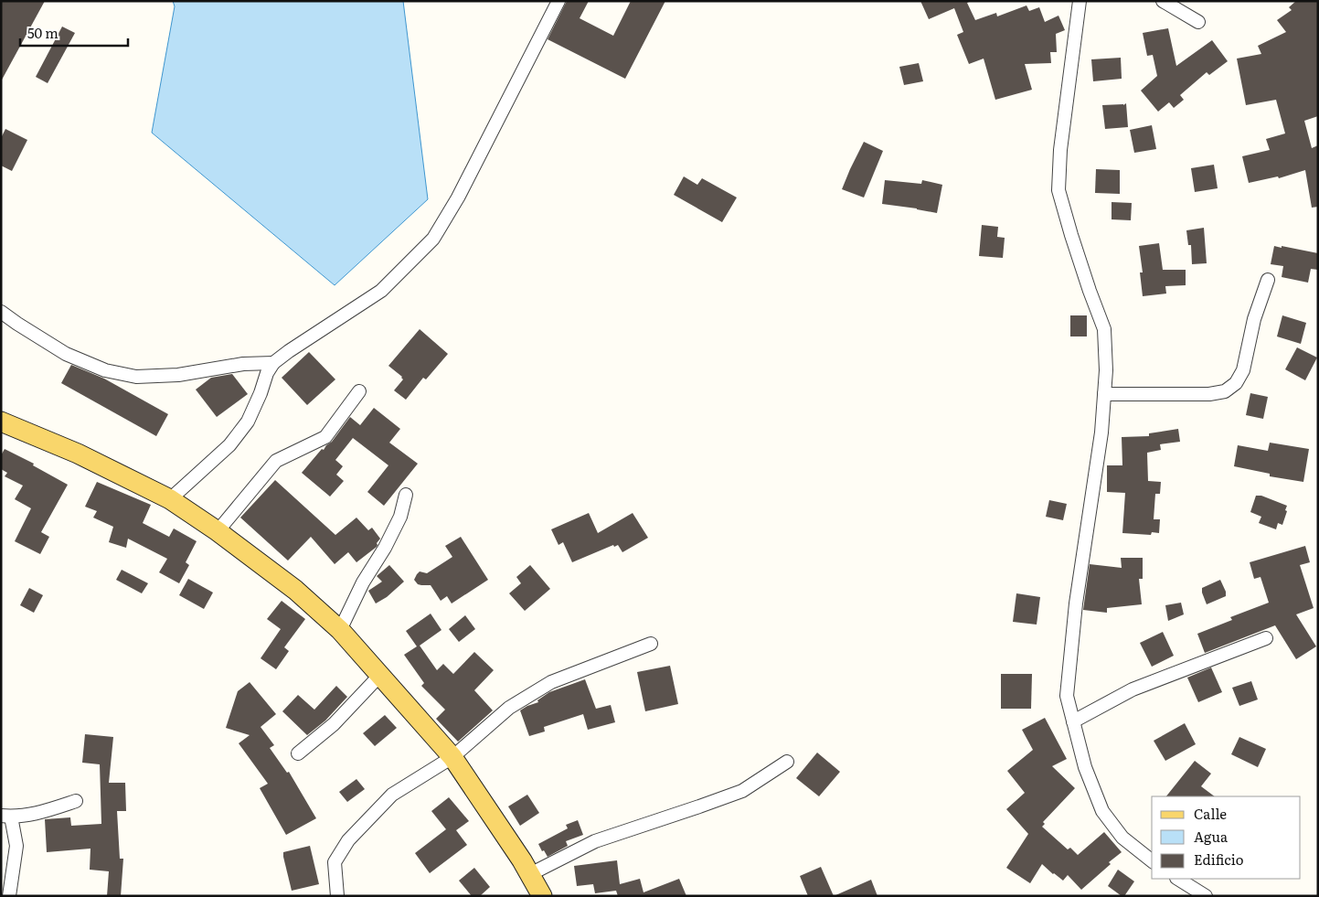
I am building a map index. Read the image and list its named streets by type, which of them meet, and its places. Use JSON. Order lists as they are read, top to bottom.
{
  "legend": ["Calle", "Agua", "Edificio"],
  "scale_bar": "50 m"
}
